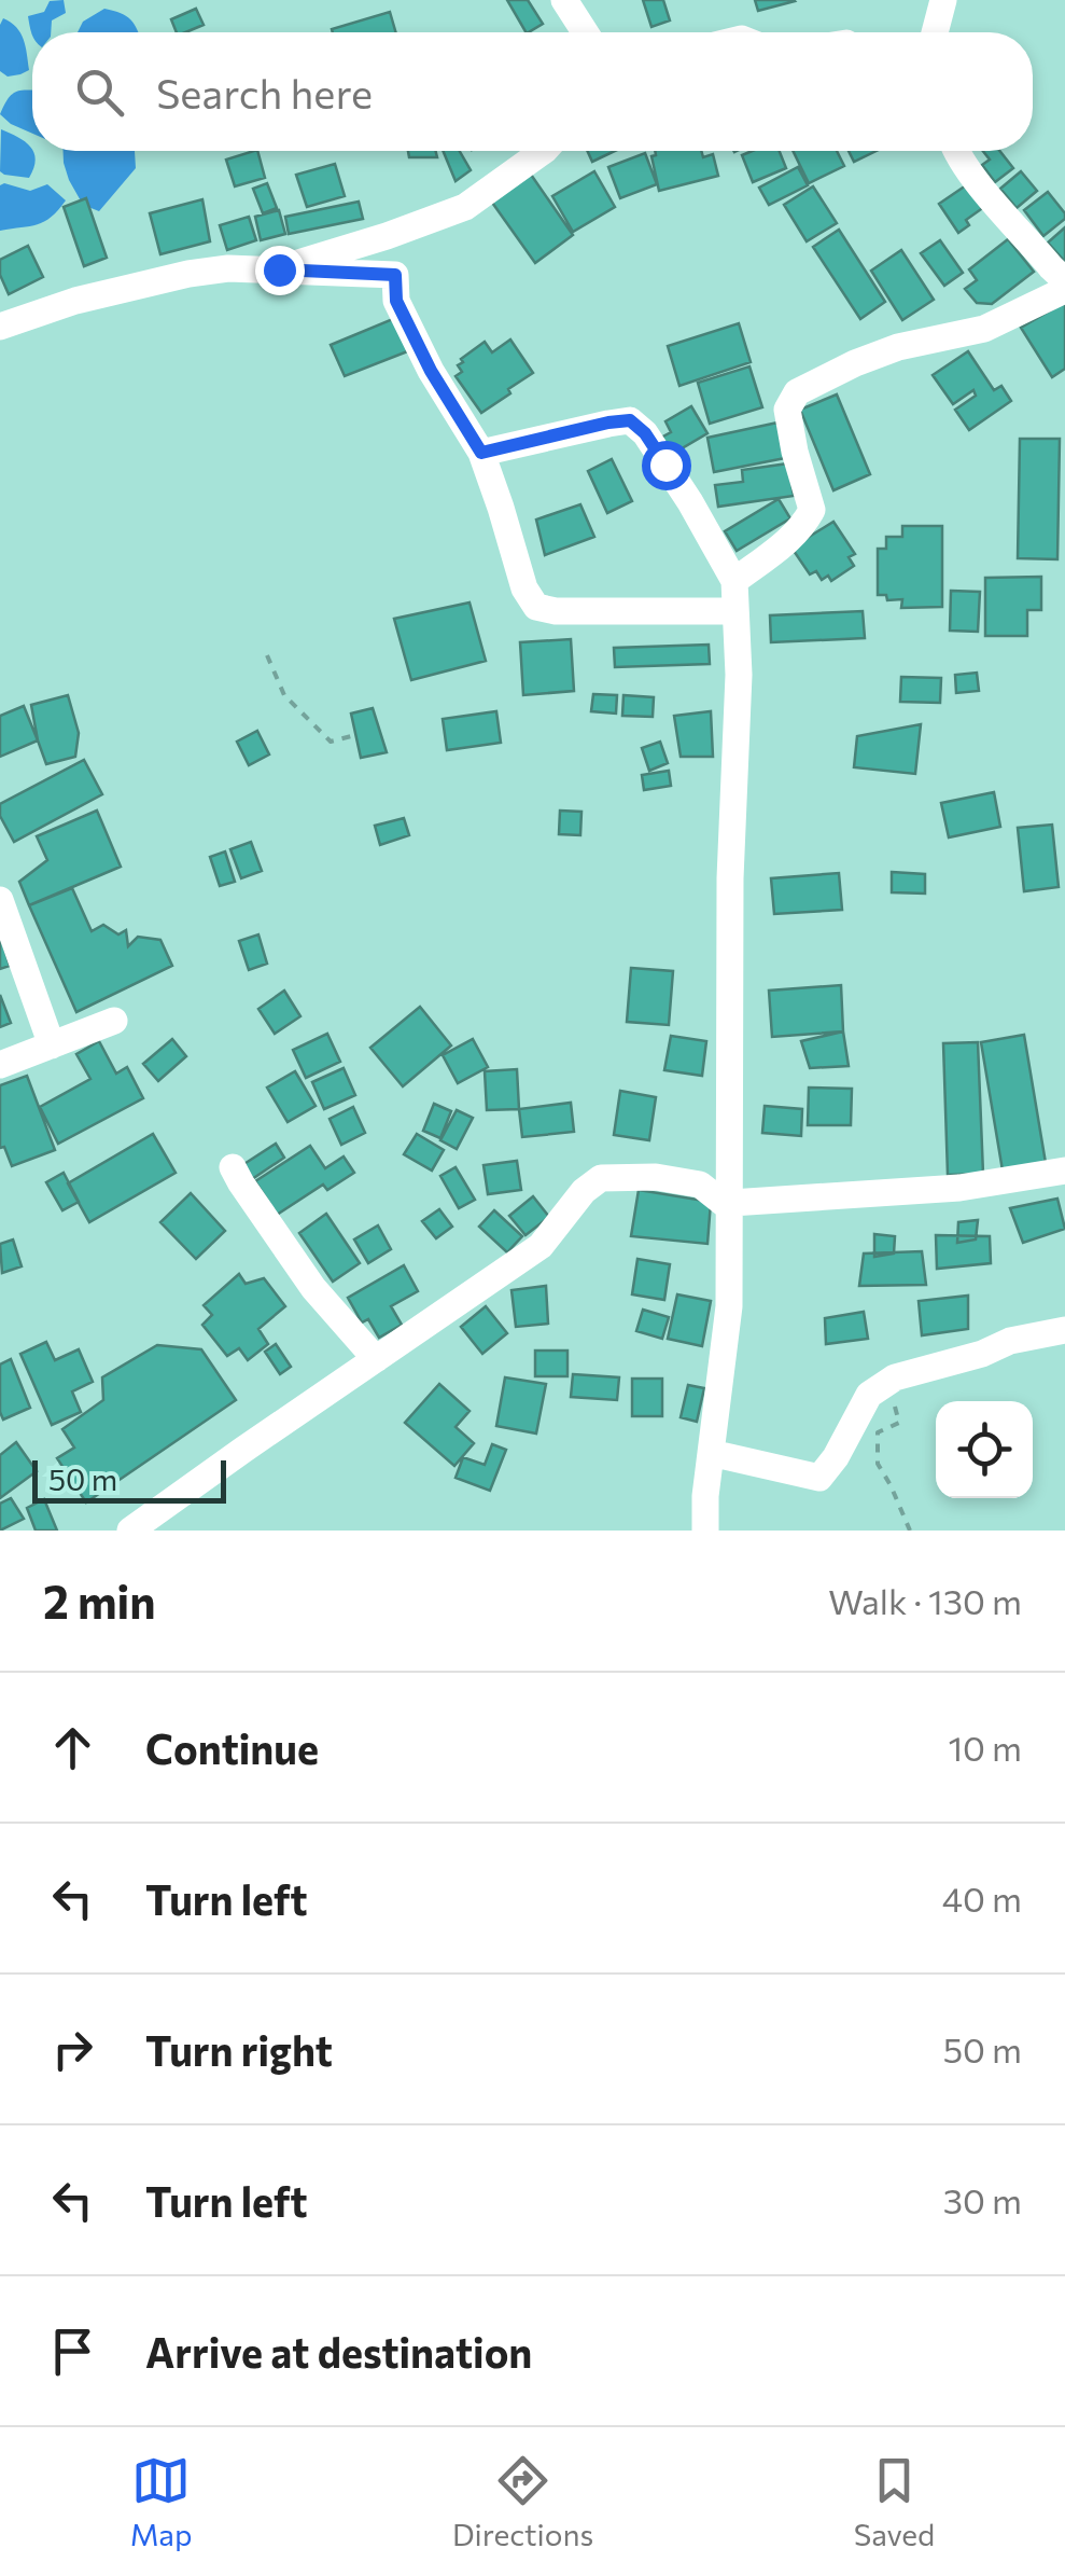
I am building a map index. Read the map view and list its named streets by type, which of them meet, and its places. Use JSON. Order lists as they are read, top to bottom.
{
  "scale_bar": "50 m",
  "page": {
    "search": "Search here",
    "scale": "50 m",
    "heading": ["2 min", "Walk · 130 m"],
    "list": [
      ["Continue", "10 m"],
      ["Turn left", "40 m"],
      ["Turn right", "50 m"],
      ["Turn left", "30 m"],
      "Arrive at destination"
    ],
    "nav": ["Map", "Directions", "Saved"]
  }
}
